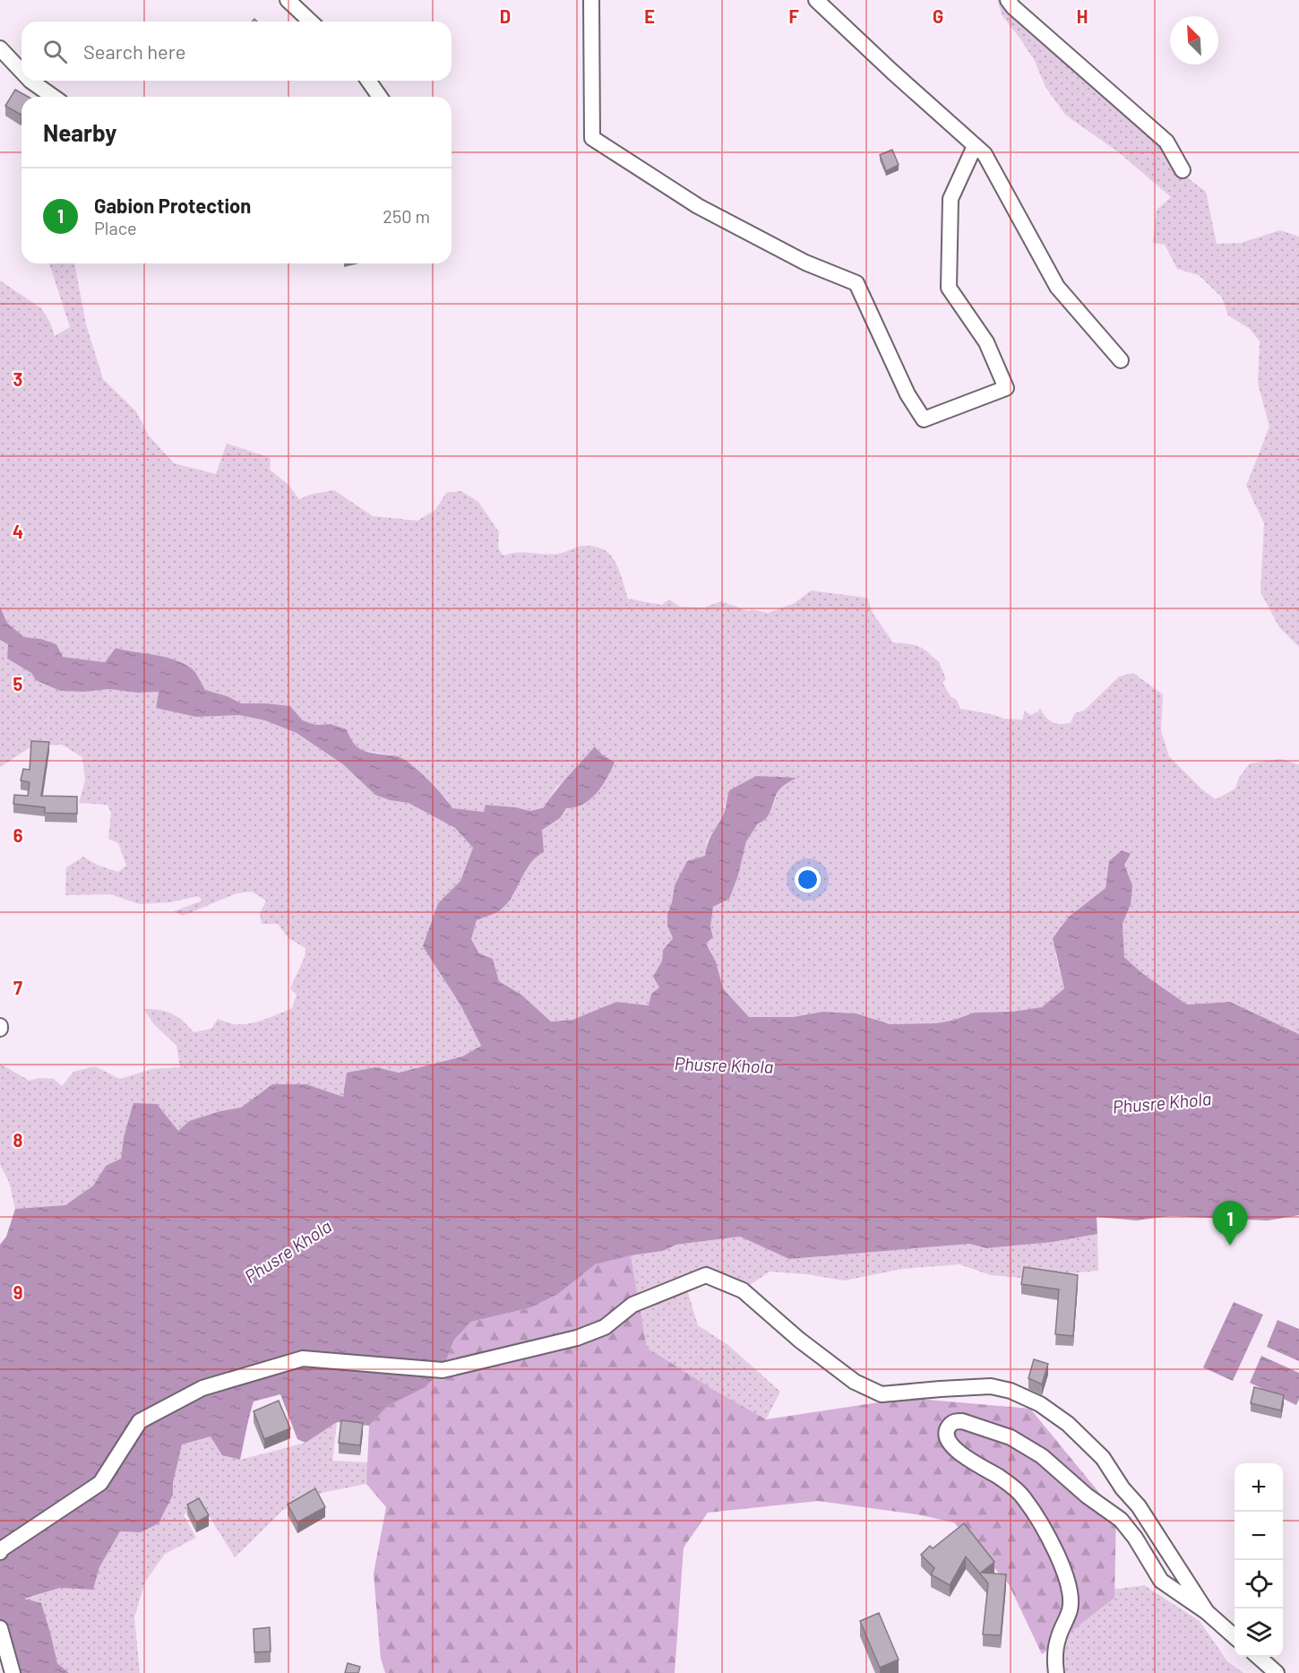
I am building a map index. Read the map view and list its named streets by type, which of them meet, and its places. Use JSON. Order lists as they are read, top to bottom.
{
  "water": ["Phusre Khola"],
  "north": "top left",
  "page": {
    "search": "Search here",
    "heading": "Nearby",
    "list": [
      {
        "mark": "1",
        "name": "Gabion Protection",
        "note": "Place",
        "value": "250 m"
      }
    ],
    "pins": "1",
    "map_buttons": ["+", "−"]
  },
  "grid": {
    "columns": [
      "D",
      "E",
      "F",
      "G",
      "H"
    ],
    "rows": [
      "3",
      "4",
      "5",
      "6",
      "7",
      "8",
      "9"
    ]
  }
}
